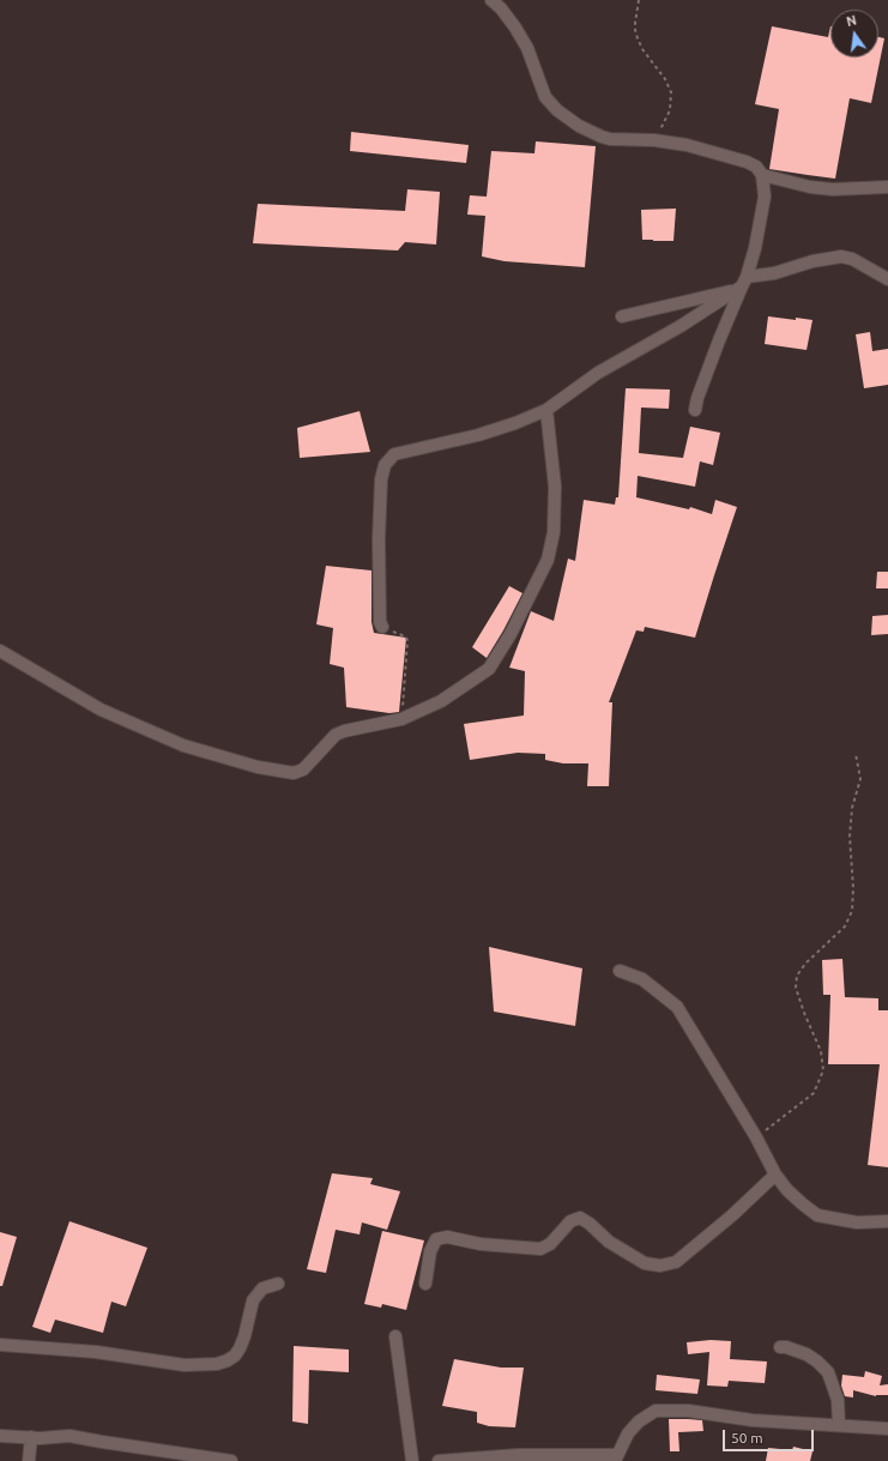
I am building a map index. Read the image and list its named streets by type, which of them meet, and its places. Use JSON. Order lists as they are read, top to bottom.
{
  "scale_bar": "50 m",
  "north": "top"
}
